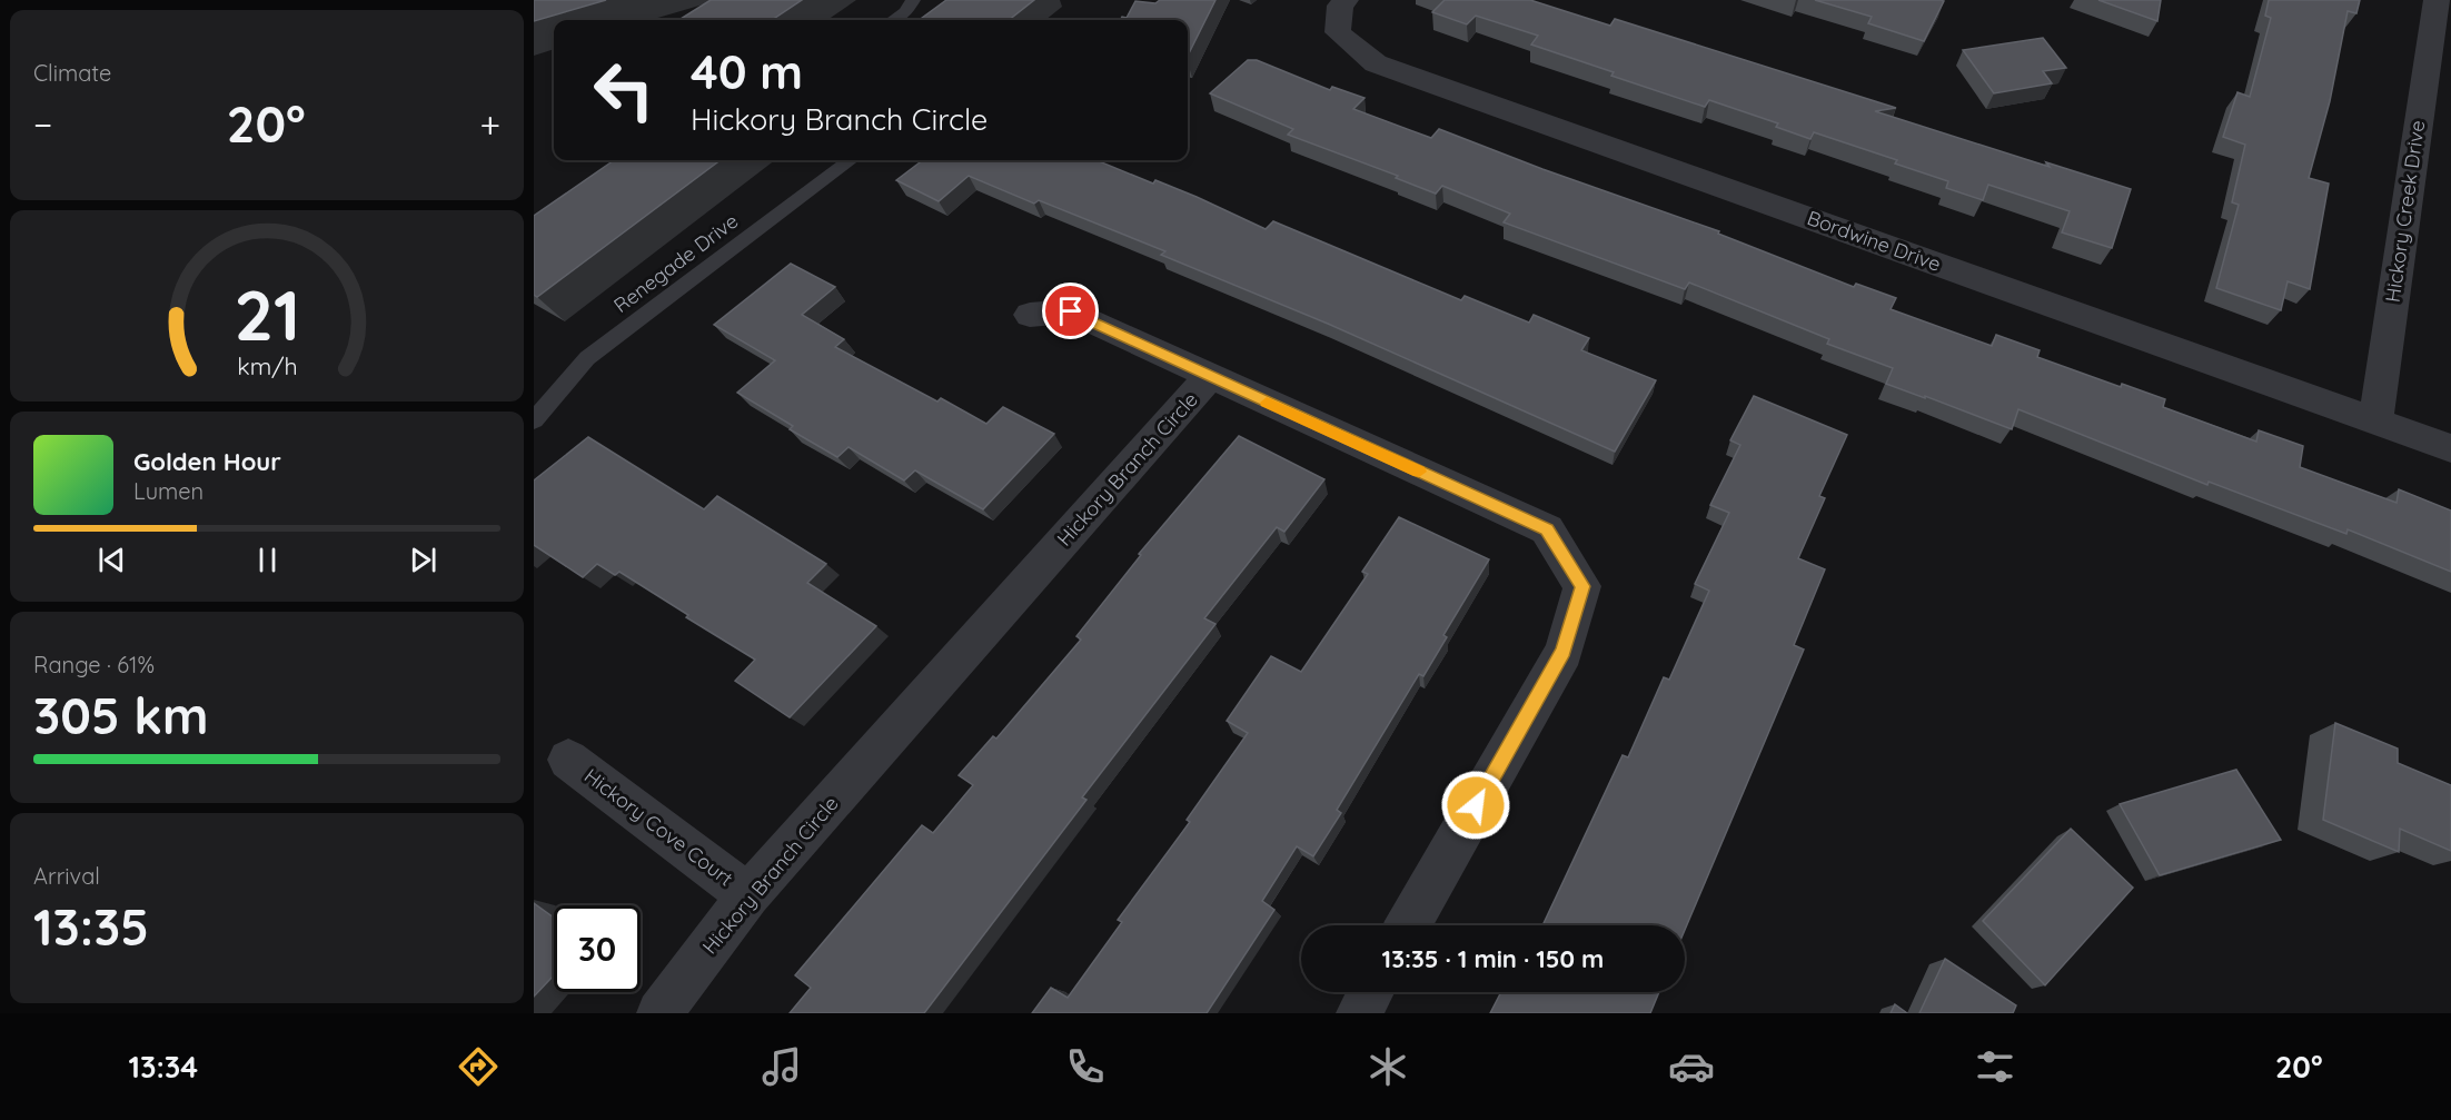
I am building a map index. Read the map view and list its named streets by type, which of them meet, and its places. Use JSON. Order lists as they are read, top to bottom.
{
  "streets": {
    "street": [
      "Hickory Creek Drive",
      "Bordwine Drive",
      "Hickory Branch Circle",
      "Hickory Cove Court"
    ],
    "lane": ["Renegade Drive"]
  },
  "crossings": [
    ["Hickory Creek Drive", "Bordwine Drive"],
    ["Hickory Branch Circle", "Hickory Cove Court"]
  ],
  "page": {
    "tile": [
      "Climate",
      ["Range · 61%", "305 km"],
      ["Arrival", "13:35"]
    ],
    "turn": ["40 m", "Hickory Branch Circle"],
    "heat": ["−", "20°", "+"],
    "song": ["Golden Hour", "Lumen"],
    "limit": "30",
    "trip": "13:35 · 1 min · 150 m",
    "tabs": ["13:34", "20°"],
    "gauge": ["21", "km/h"]
  }
}
